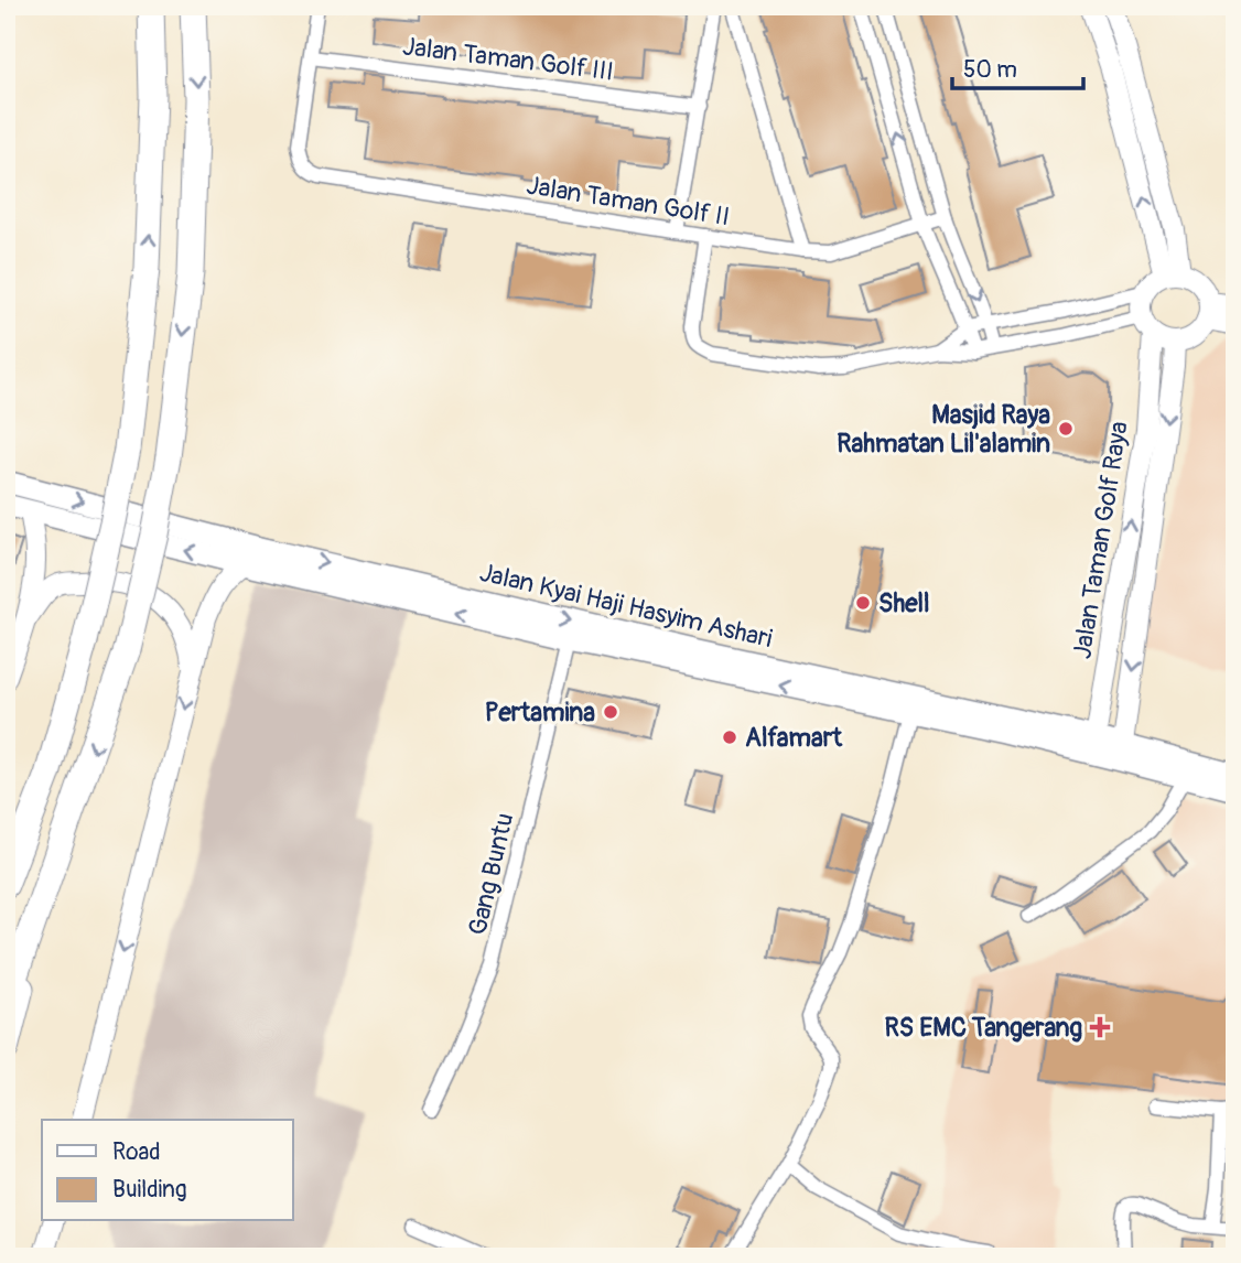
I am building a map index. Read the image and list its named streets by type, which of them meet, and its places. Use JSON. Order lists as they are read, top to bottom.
{
  "streets": {
    "main road": ["Jalan Kyai Haji Hasyim Ashari"],
    "street": [
      "Jalan Taman Golf III",
      "Jalan Taman Golf II",
      "Jalan Taman Golf Raya",
      "Gang Buntu"
    ]
  },
  "crossings": [
    ["Jalan Taman Golf III", "Jalan Taman Golf II"],
    ["Jalan Taman Golf Raya", "Jalan Kyai Haji Hasyim Ashari"],
    ["Jalan Kyai Haji Hasyim Ashari", "Gang Buntu"]
  ],
  "places": {
    "other": [
      "Masjid Raya Rahmatan Lil'alamin",
      "Shell",
      "Pertamina",
      "Alfamart"
    ],
    "health": ["RS EMC Tangerang"]
  },
  "legend": ["Road", "Building"],
  "scale_bar": "50 m"
}
